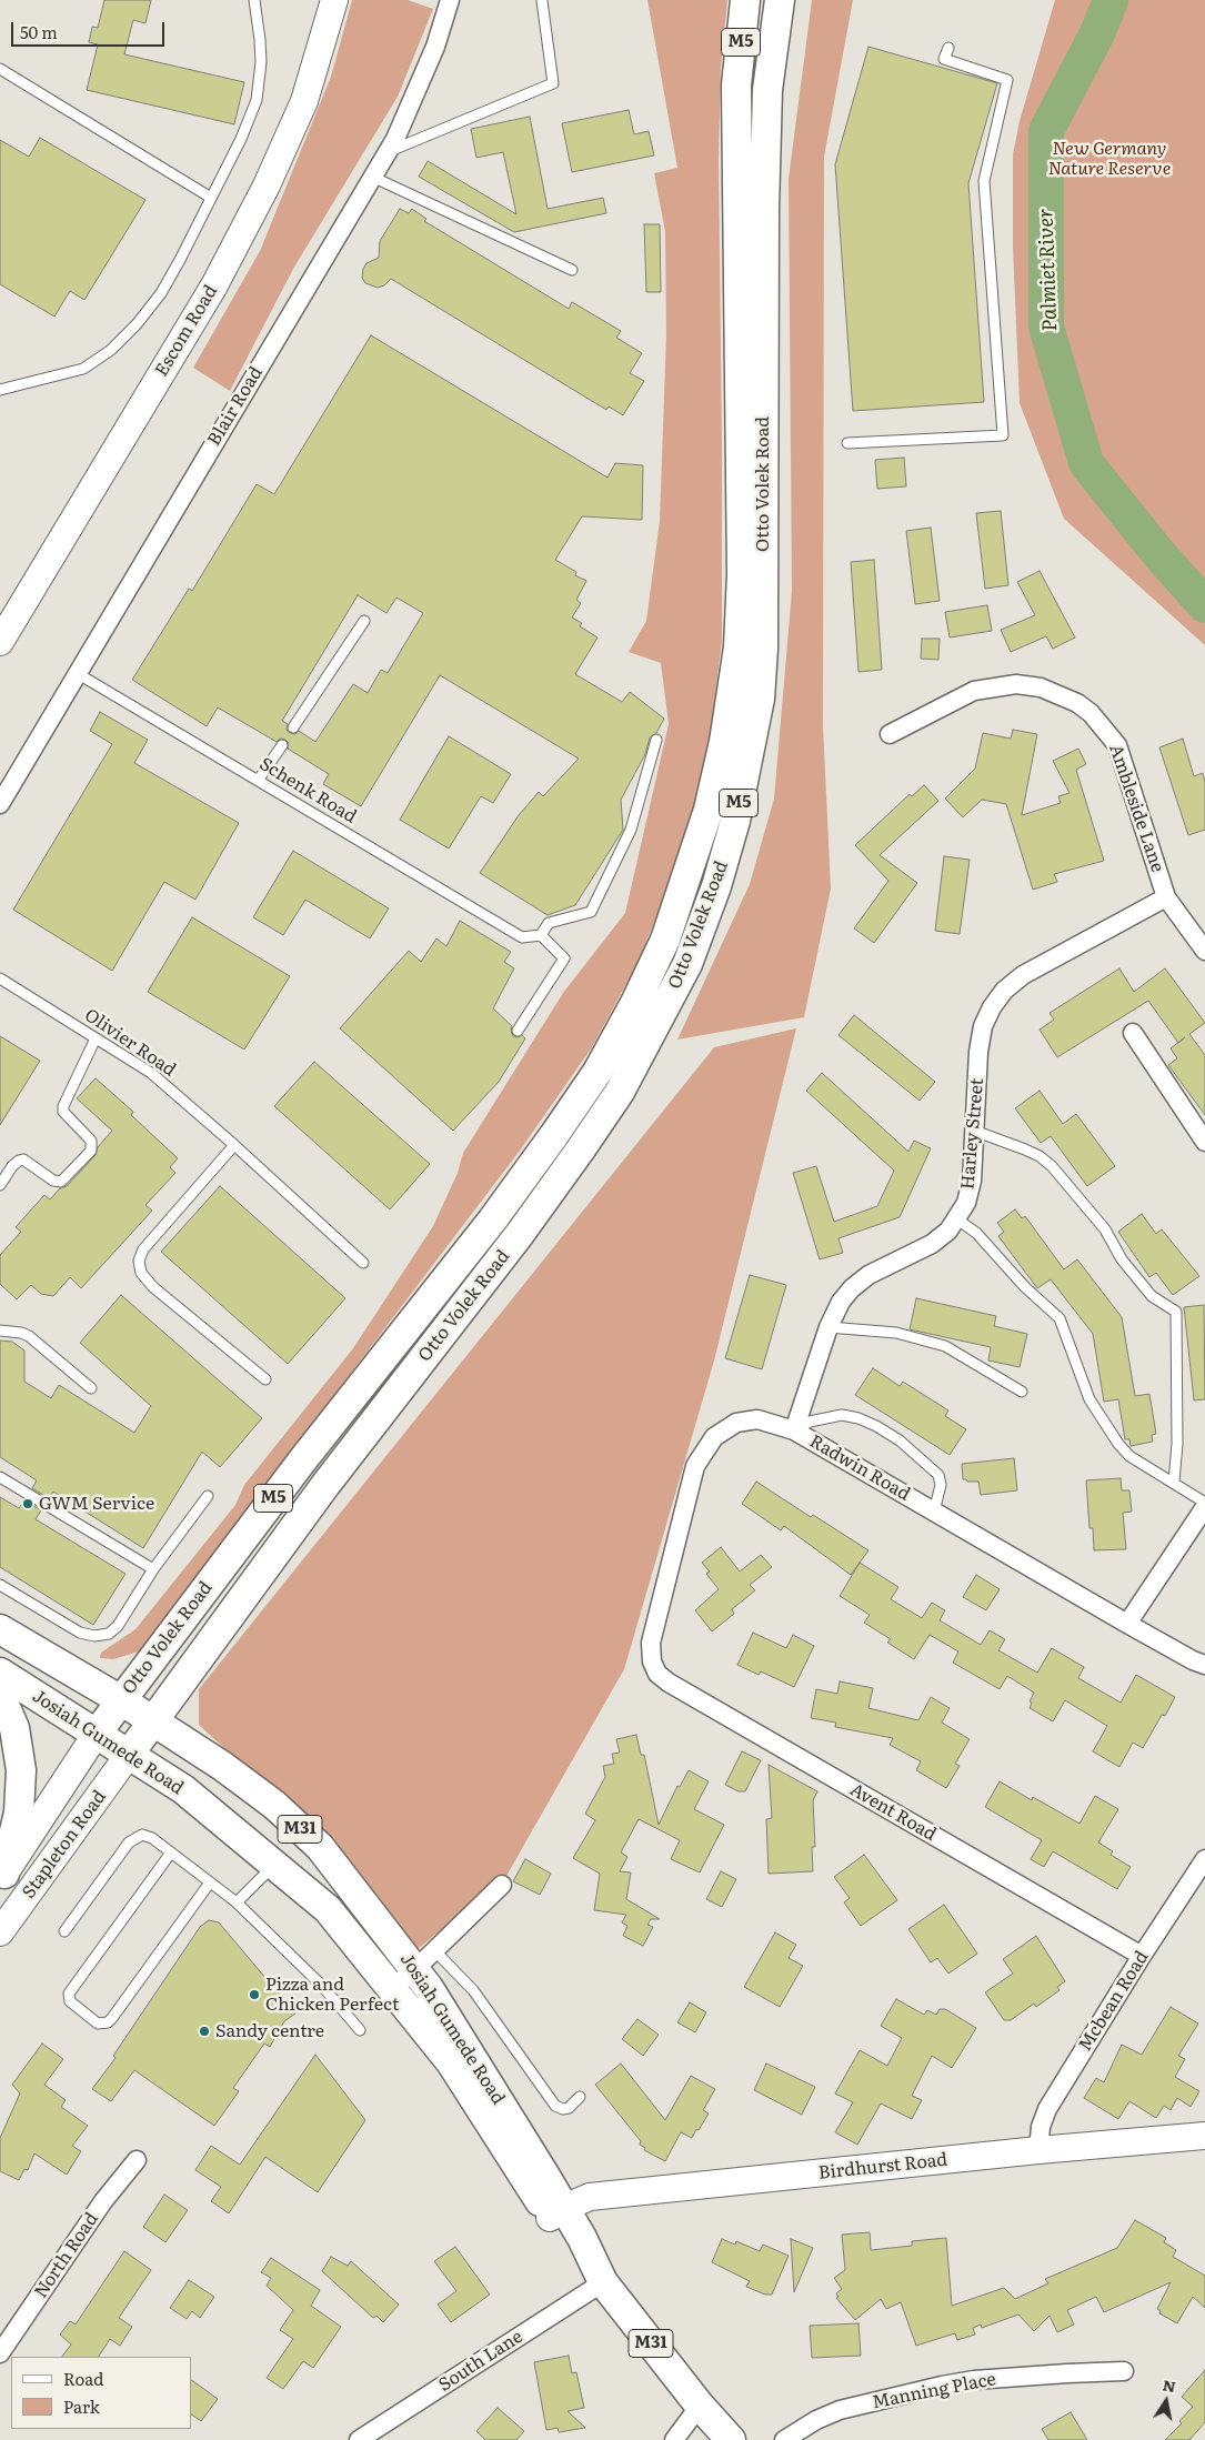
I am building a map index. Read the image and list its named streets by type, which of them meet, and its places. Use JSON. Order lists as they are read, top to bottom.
{
  "streets": {
    "main road": [
      "M5",
      "Otto Volek Road",
      "Josiah Gumede Road",
      "M31"
    ],
    "street": [
      "Escom Road",
      "Blair Road",
      "Ambleside Lane",
      "Harley Street",
      "Radwin Road",
      "Avent Road",
      "Stapleton Road",
      "Mcbean Road",
      "Birdhurst Road",
      "North Road",
      "South Lane",
      "Manning Place"
    ],
    "lane": ["Schenk Road", "Olivier Road"]
  },
  "crossings": [
    ["M5", "Otto Volek Road"],
    ["M5", "Josiah Gumede Road"],
    ["M5", "Stapleton Road"],
    ["Blair Road", "Schenk Road"],
    ["Otto Volek Road", "Josiah Gumede Road"],
    ["Ambleside Lane", "Harley Street"],
    ["Harley Street", "Radwin Road"],
    ["Radwin Road", "Avent Road"],
    ["Josiah Gumede Road", "Stapleton Road"],
    ["Josiah Gumede Road", "Birdhurst Road"],
    ["Josiah Gumede Road", "South Lane"],
    ["Avent Road", "Mcbean Road"],
    ["Mcbean Road", "Birdhurst Road"]
  ],
  "water": ["Palmiet River"],
  "parks": ["New Germany Nature Reserve"],
  "places": ["GWM Service", "Pizza and Chicken Perfect", "Sandy centre"],
  "legend": ["Road", "Park"],
  "scale_bar": "50 m",
  "north": "top"
}
